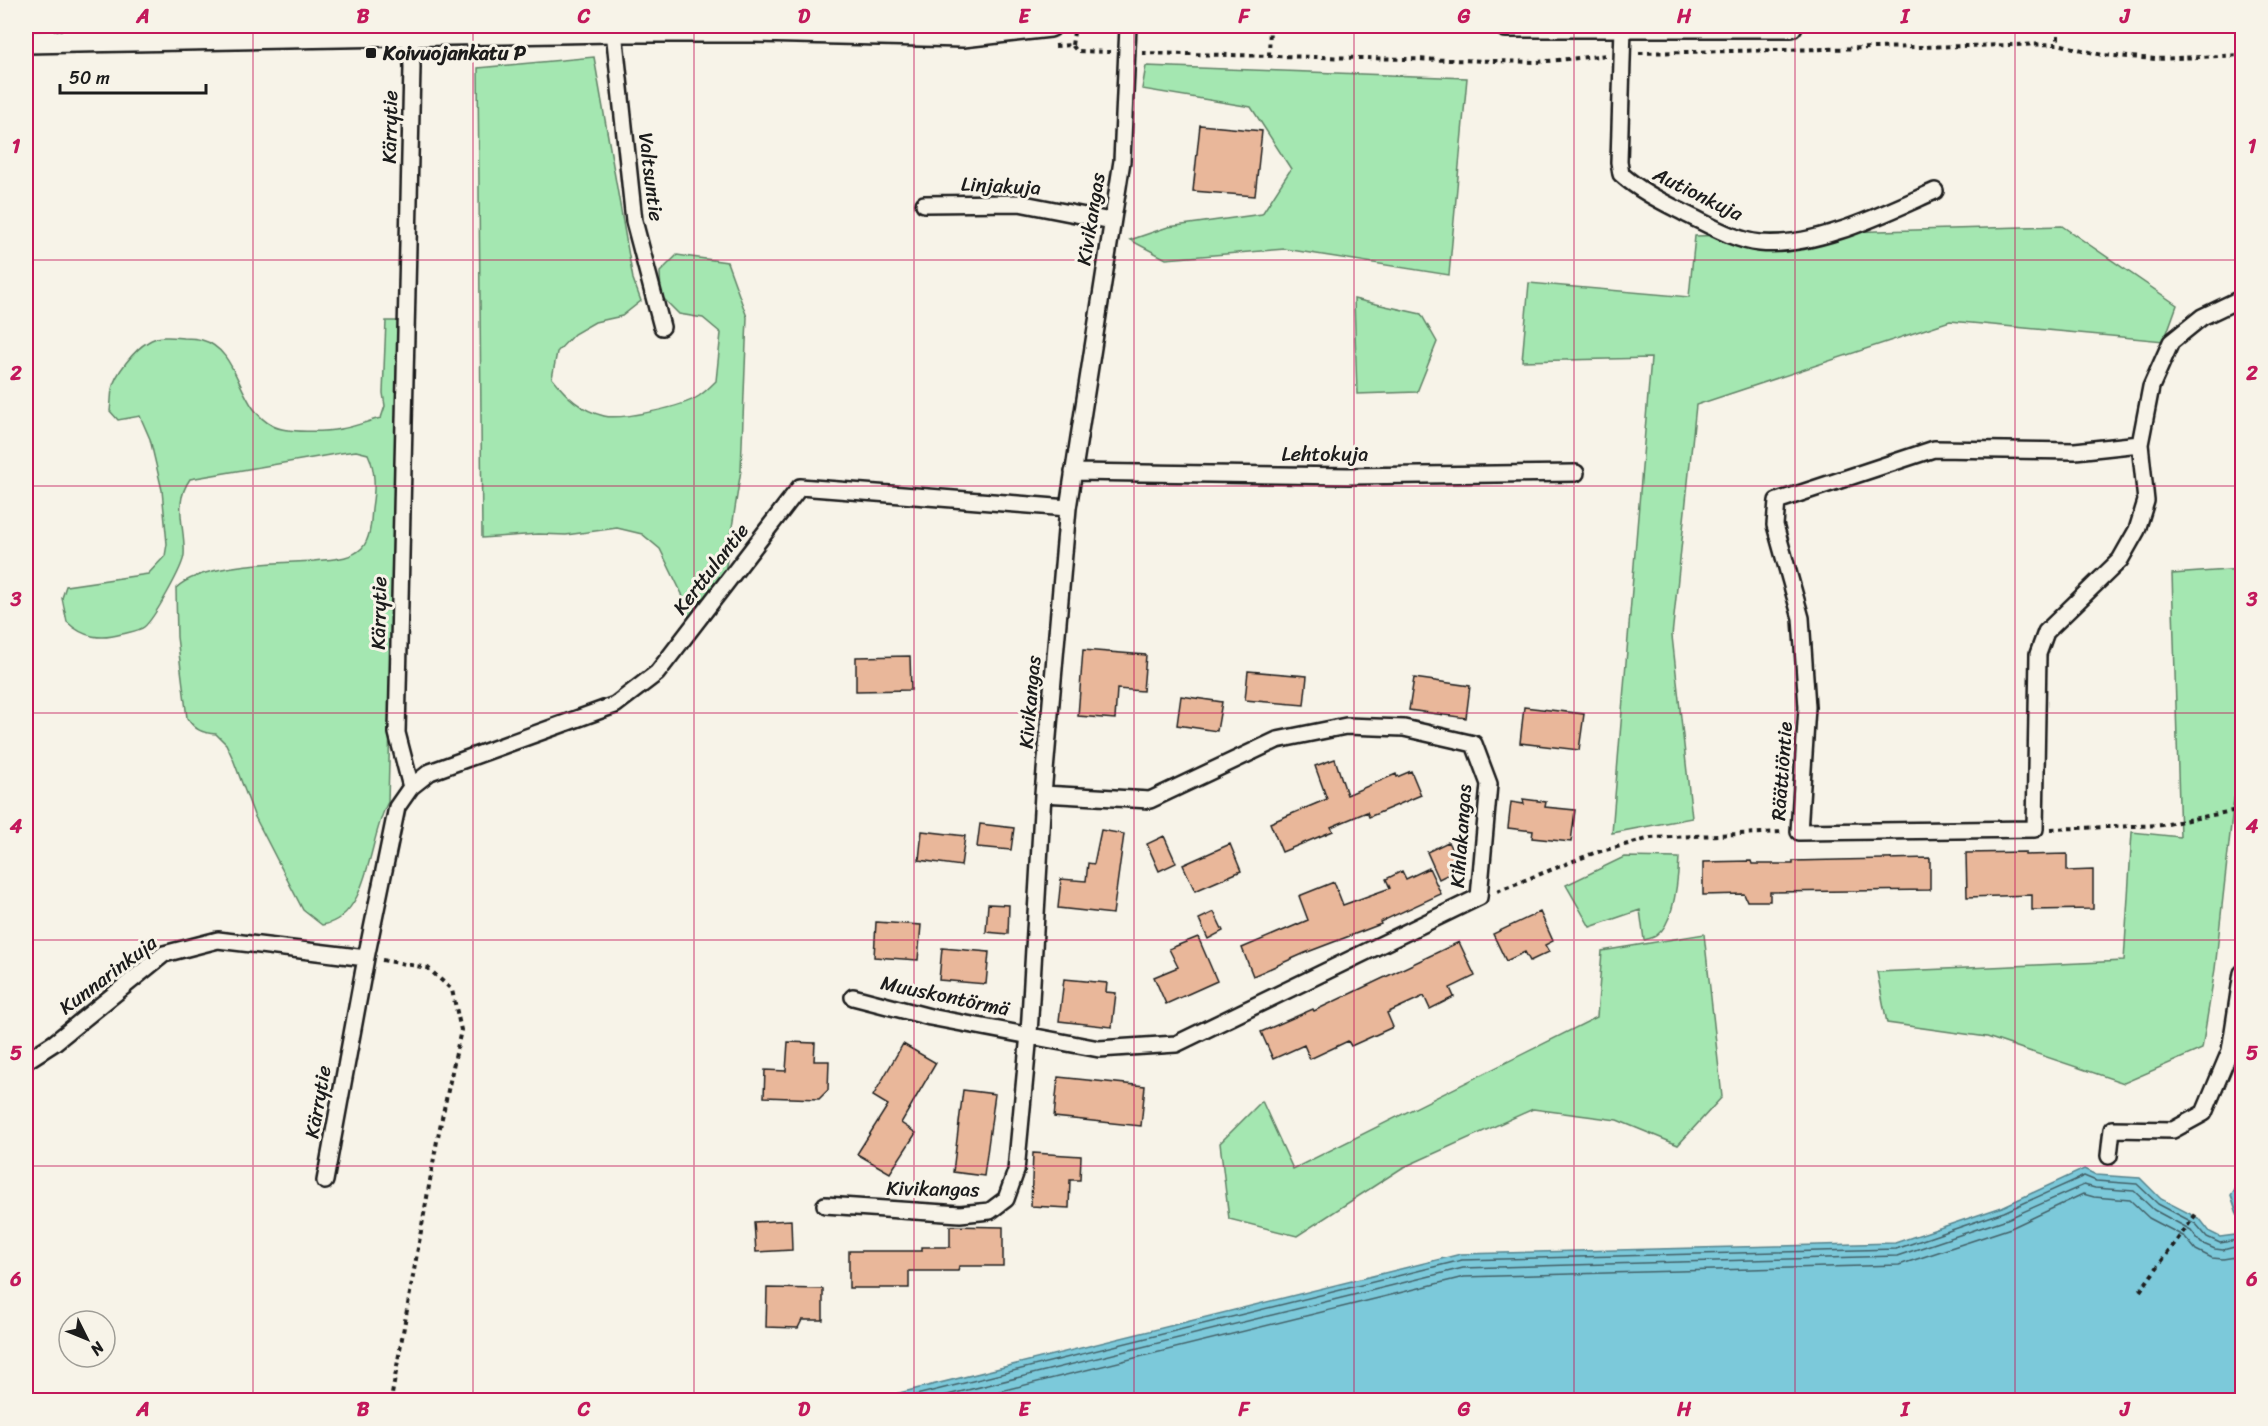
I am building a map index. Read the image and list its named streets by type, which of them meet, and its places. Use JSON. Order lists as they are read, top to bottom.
{
  "streets": {
    "street": [
      "Kärrytie",
      "Valtsuntie",
      "Linjakuja",
      "Autionkuja",
      "Kivikangas",
      "Lehtokuja",
      "Kerttulantie",
      "Räättiöntie",
      "Kihlakangas",
      "Kunnarinkuja",
      "Muuskontörmä"
    ]
  },
  "crossings": [
    ["Kärrytie", "Kerttulantie"],
    ["Kärrytie", "Kunnarinkuja"],
    ["Linjakuja", "Kivikangas"],
    ["Kivikangas", "Lehtokuja"],
    ["Kivikangas", "Kerttulantie"],
    ["Kivikangas", "Kihlakangas"],
    ["Kivikangas", "Muuskontörmä"],
    ["Kihlakangas", "Muuskontörmä"]
  ],
  "places": {
    "transit": ["Koivuojankatu P"]
  },
  "scale_bar": "50 m",
  "north": "bottom right",
  "grid": {
    "columns": [
      "A",
      "B",
      "C",
      "D",
      "E",
      "F",
      "G",
      "H",
      "I",
      "J"
    ],
    "rows": [
      "1",
      "2",
      "3",
      "4",
      "5",
      "6"
    ]
  }
}
